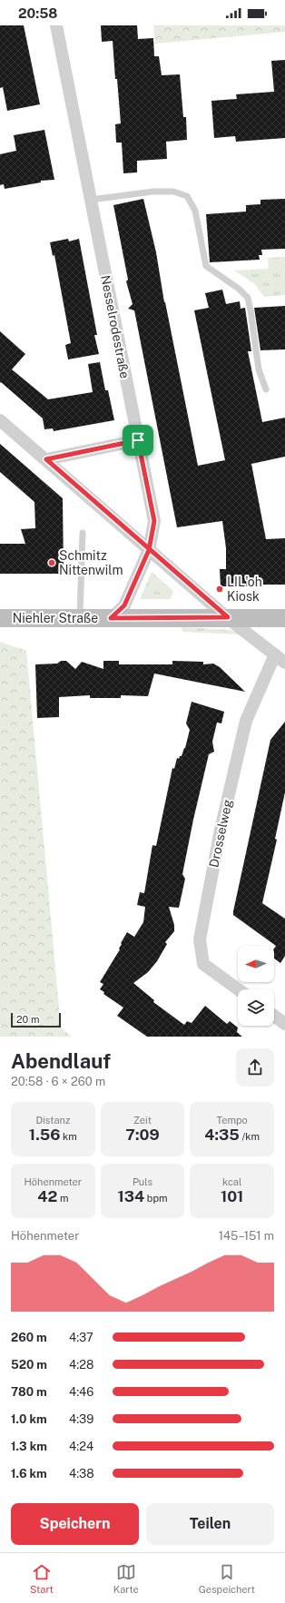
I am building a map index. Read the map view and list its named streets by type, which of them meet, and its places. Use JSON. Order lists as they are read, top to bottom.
{
  "streets": {
    "street": ["Nesselrodestraße", "Niehler Straße", "Drosselweg"]
  },
  "crossings": [
    ["Nesselrodestraße", "Niehler Straße"]
  ],
  "places": ["Schmitz Nittenwilm", "LIL'oh Kiosk"],
  "scale_bar": "20 m",
  "north": "left",
  "page": {
    "status": "20:58",
    "scale": "20 m",
    "heading": ["Abendlauf", "20:58 · 6 × 260 m"],
    "stats": [
      ["Distanz", "1.56 km"],
      ["Zeit", "7:09"],
      ["Tempo", "4:35 /km"],
      ["Höhenmeter", "42 m"],
      ["Puls", "134 bpm"],
      ["kcal", "101"]
    ],
    "chart": ["Höhenmeter", "145–151 m"],
    "list": [
      {
        "name": "260 m",
        "note": "4:37"
      },
      {
        "name": "520 m",
        "note": "4:28"
      },
      {
        "name": "780 m",
        "note": "4:46"
      },
      {
        "name": "1.0 km",
        "note": "4:39"
      },
      {
        "name": "1.3 km",
        "note": "4:24"
      },
      {
        "name": "1.6 km",
        "note": "4:38"
      }
    ],
    "buttons": ["Speichern", "Teilen"],
    "tabs": ["Start", "Karte", "Gespeichert"]
  }
}
